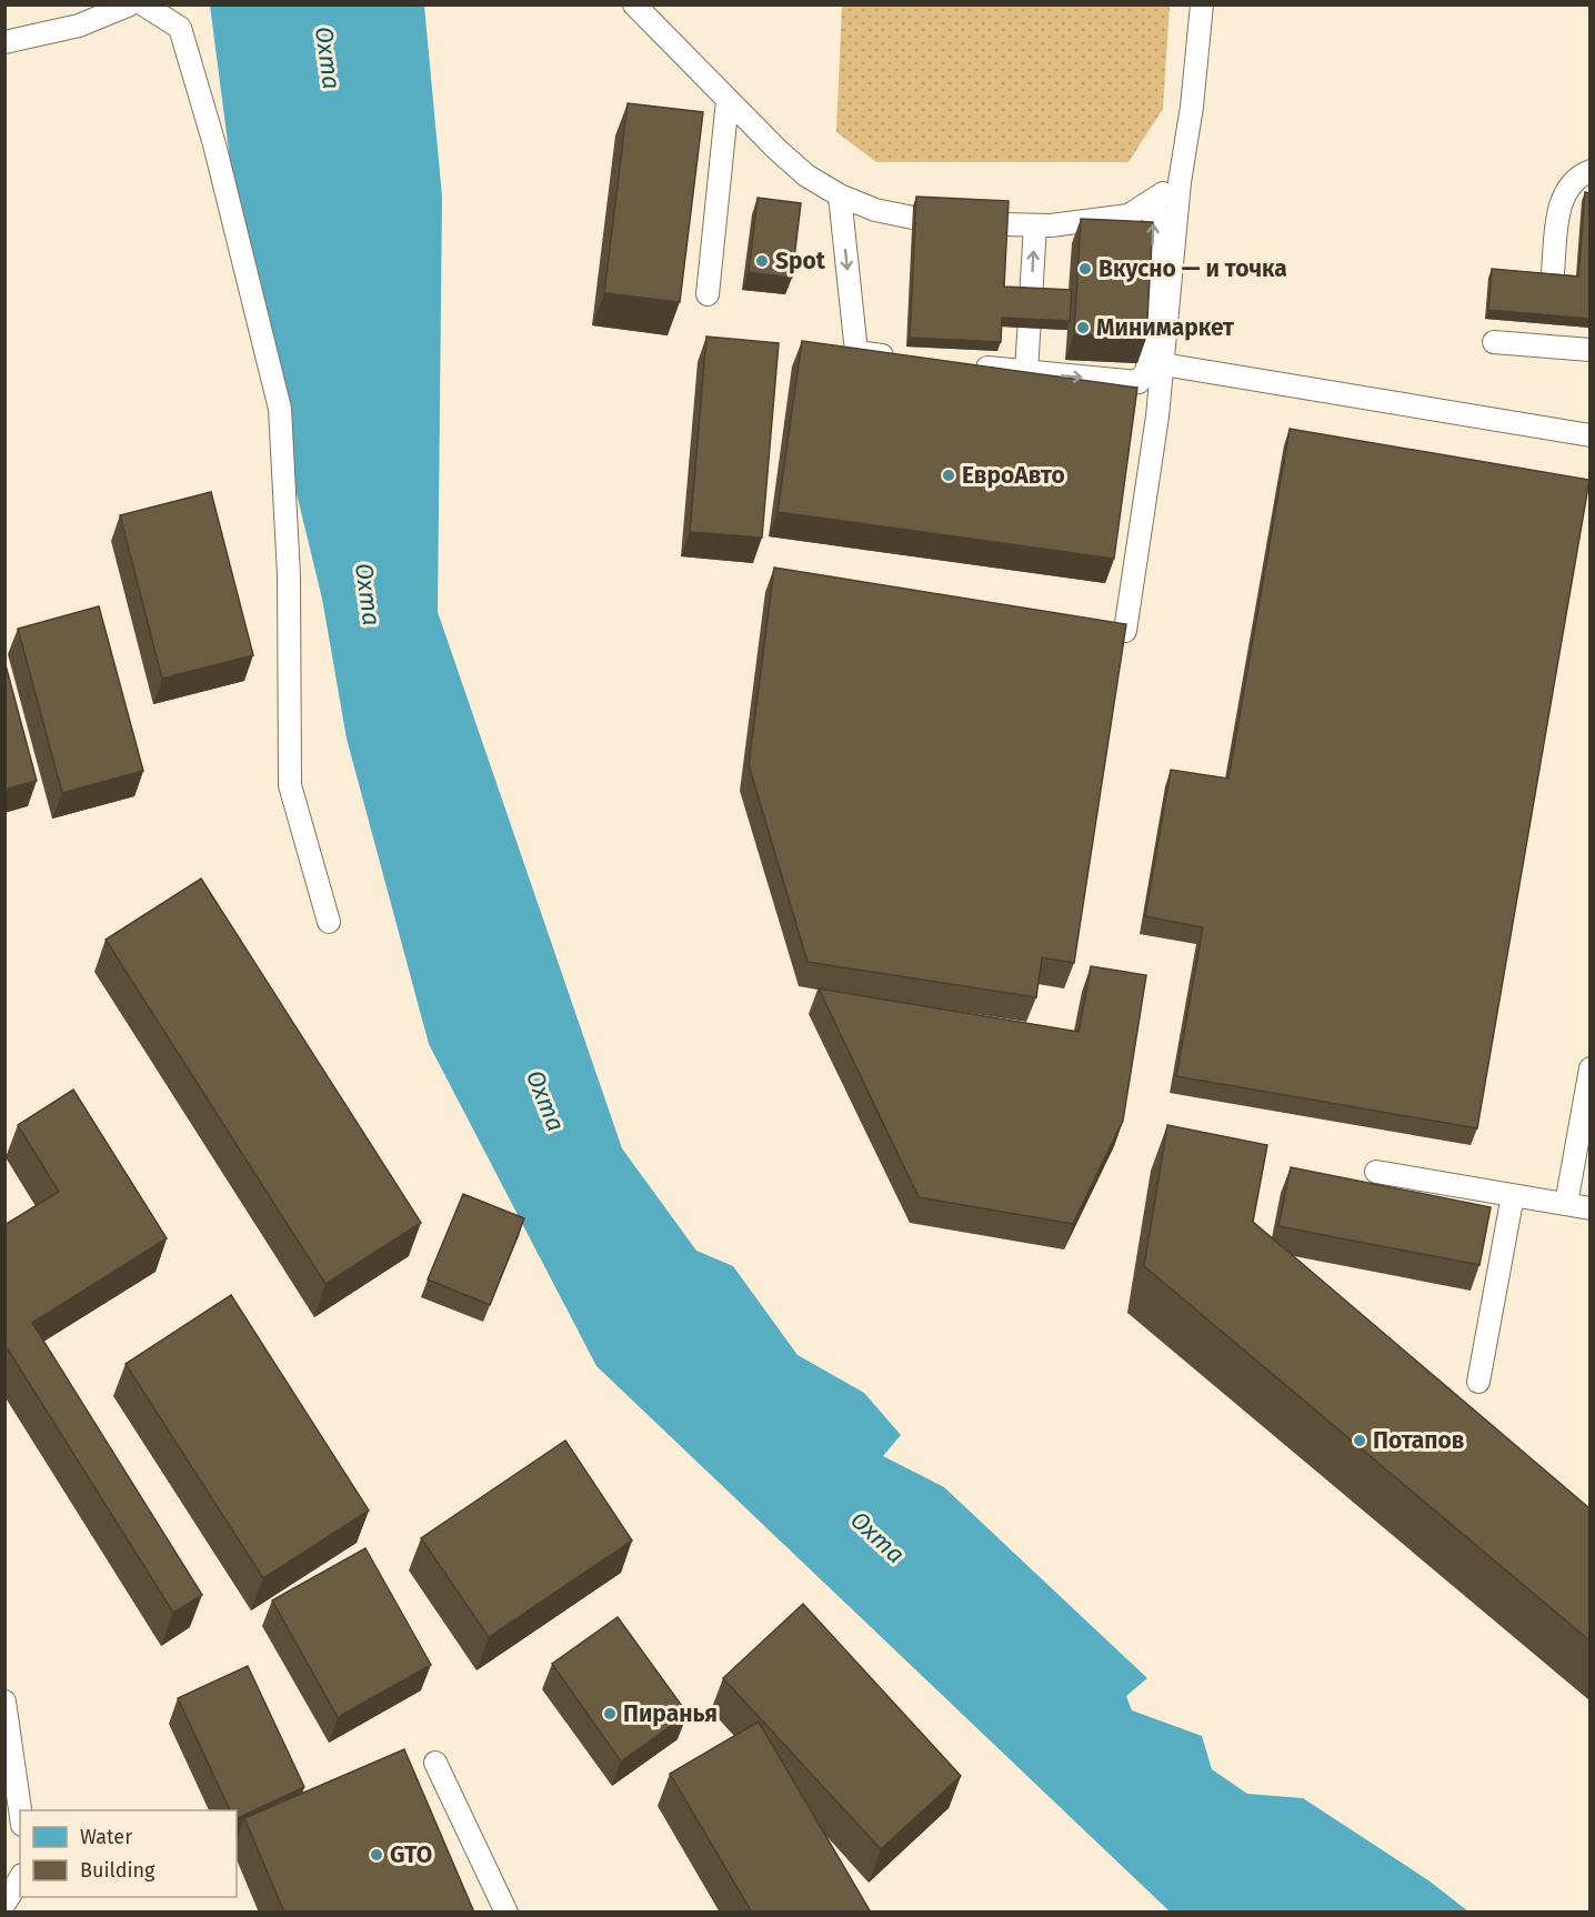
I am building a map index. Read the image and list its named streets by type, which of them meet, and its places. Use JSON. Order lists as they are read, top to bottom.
{
  "water": ["Охта"],
  "places": [
    "Spot",
    "Вкусно — и точка",
    "Минимаркет",
    "ЕвроАвто",
    "Потапов",
    "Пиранья",
    "GTO"
  ],
  "legend": ["Water", "Building"]
}
